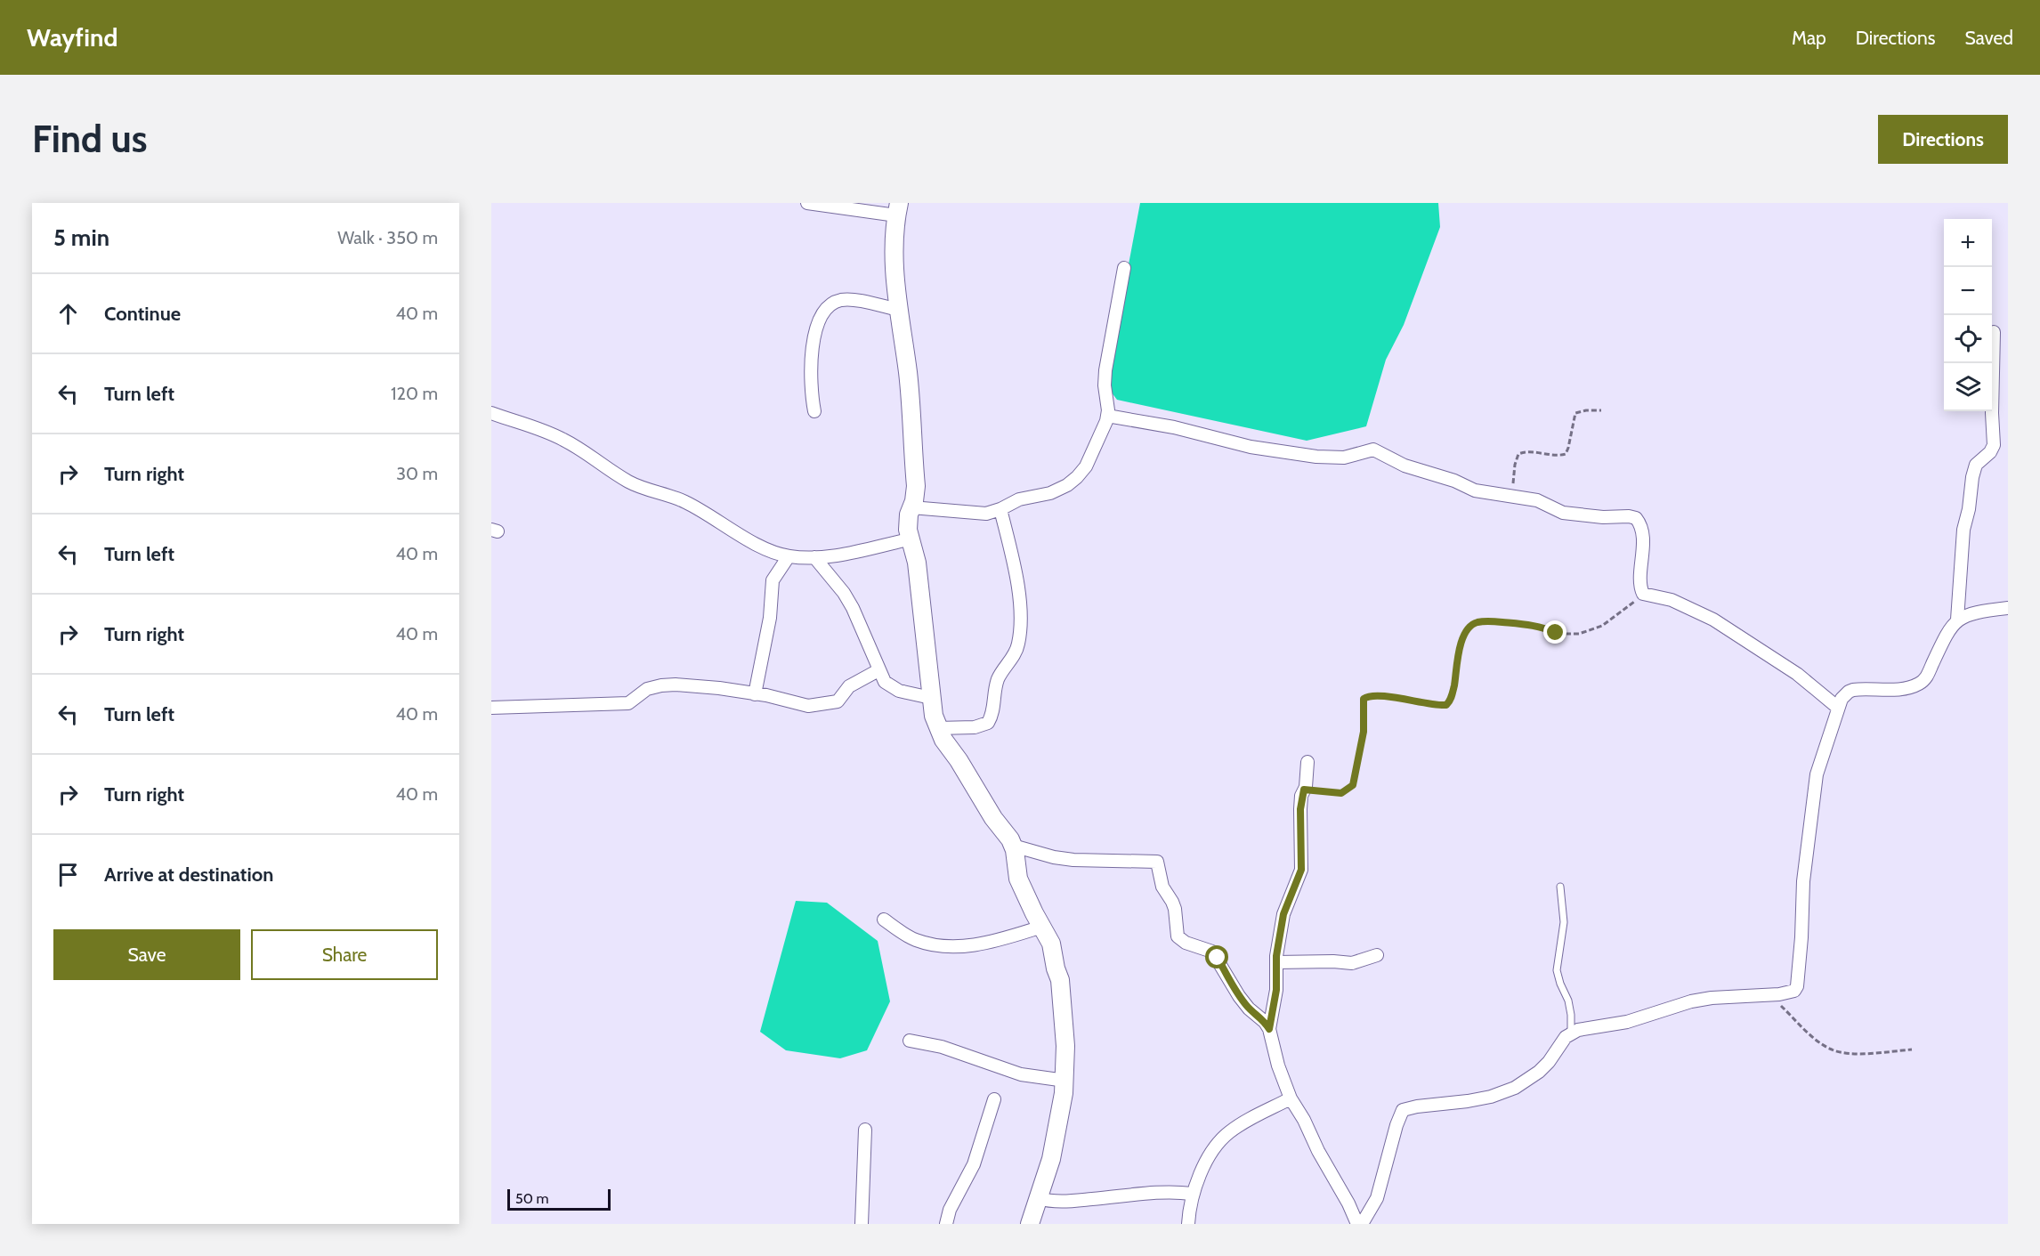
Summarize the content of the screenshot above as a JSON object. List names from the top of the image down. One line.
{"scale_bar":"50 m","page":{"header":"Wayfind","nav":["Map","Directions","Saved"],"buttons":["Directions",["Save","Share"]],"title":"Find us","heading":["5 min","Walk · 350 m"],"map_buttons":["+","−"],"list":[["Continue","40 m"],["Turn left","120 m"],["Turn right","30 m"],["Turn left","40 m"],["Turn right","40 m"],["Turn left","40 m"],["Turn right","40 m"],"Arrive at destination"],"scale":"50 m"}}
